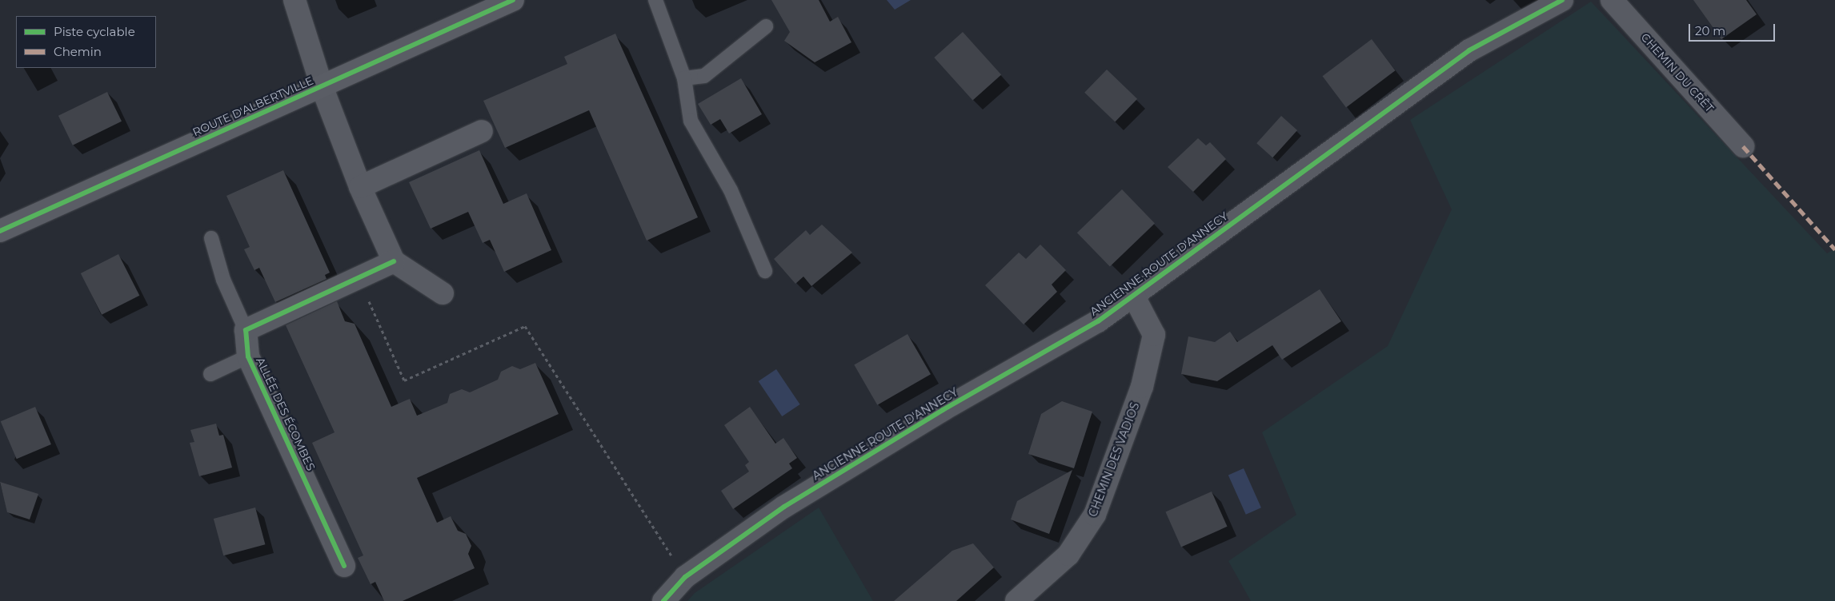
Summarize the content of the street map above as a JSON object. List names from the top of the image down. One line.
{"streets":{"main road":["ROUTE D'ALBERTVILLE"],"street":["CHEMIN DU CRÊT","ANCIENNE ROUTE D'ANNECY","ALLÉE DES ÉCOMBES","CHEMIN DES VADIOS"]},"crossings":[["ANCIENNE ROUTE D'ANNECY","CHEMIN DES VADIOS"]],"legend":["Piste cyclable","Chemin"],"scale_bar":"20 m"}
